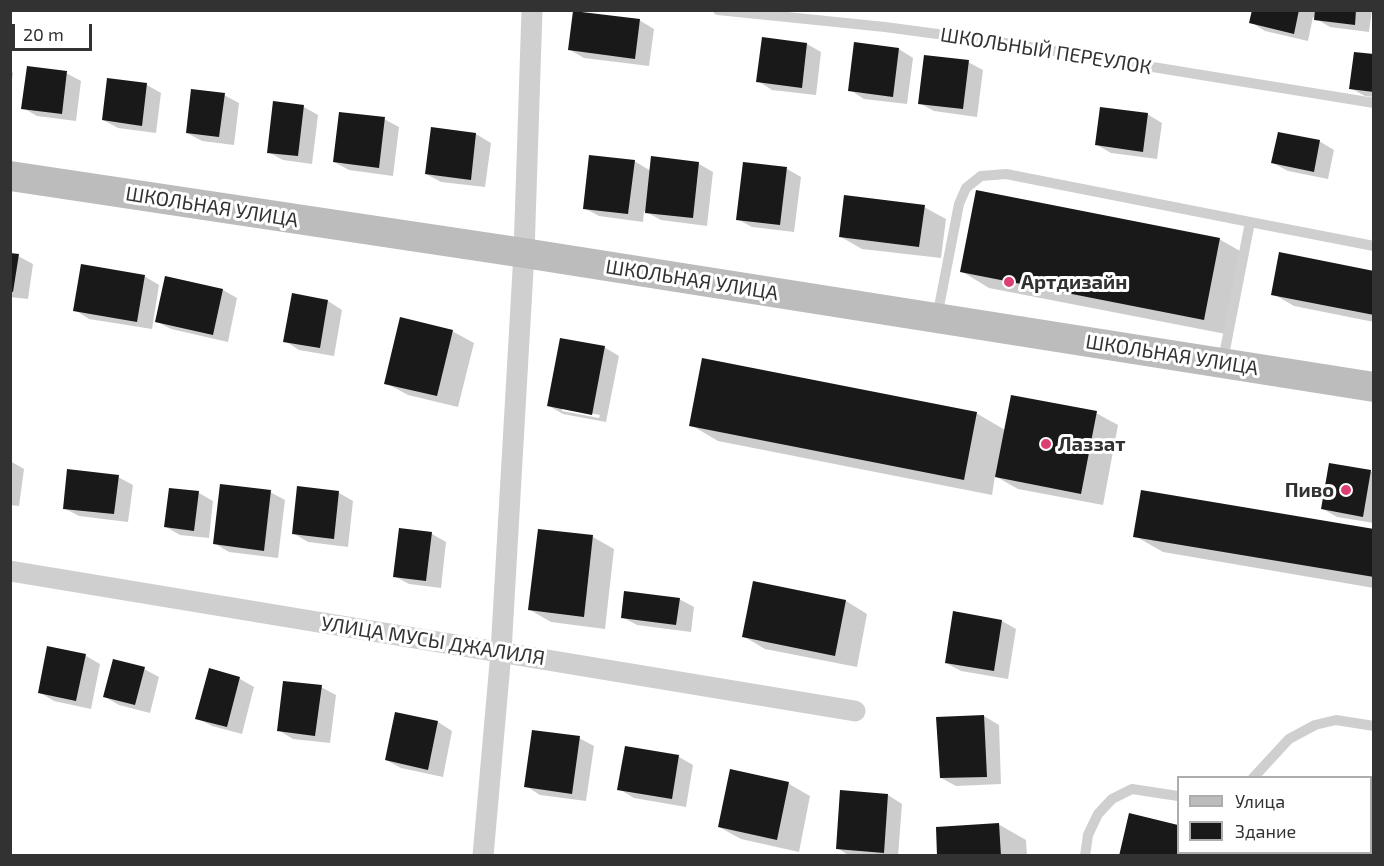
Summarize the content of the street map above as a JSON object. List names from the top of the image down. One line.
{"streets":{"street":["ШКОЛЬНАЯ УЛИЦА","УЛИЦА МУСЫ ДЖАЛИЛЯ"],"lane":["ШКОЛЬНЫЙ ПЕРЕУЛОК"]},"places":["Артдизайн","Лаззат","Пиво"],"legend":["Улица","Здание"],"scale_bar":"20 m"}
